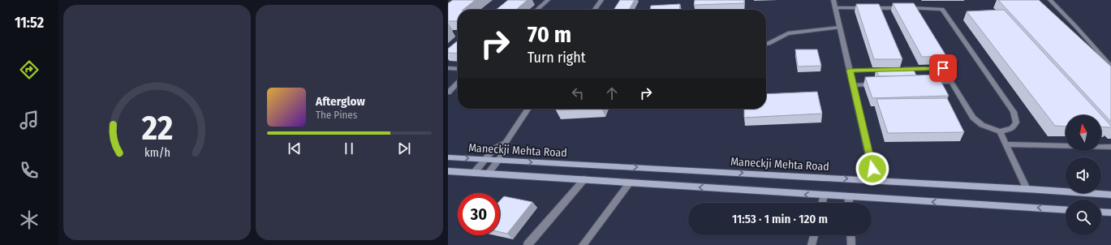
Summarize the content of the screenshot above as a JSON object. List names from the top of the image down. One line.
{"streets":{"main road":["Maneckji Mehta Road"]},"north":"top","page":{"tabs":"11:52","turn":["70 m","Turn right"],"song":["Afterglow","The Pines"],"limit":"30","trip":"11:53 · 1 min · 120 m","gauge":["22","km/h"]}}
